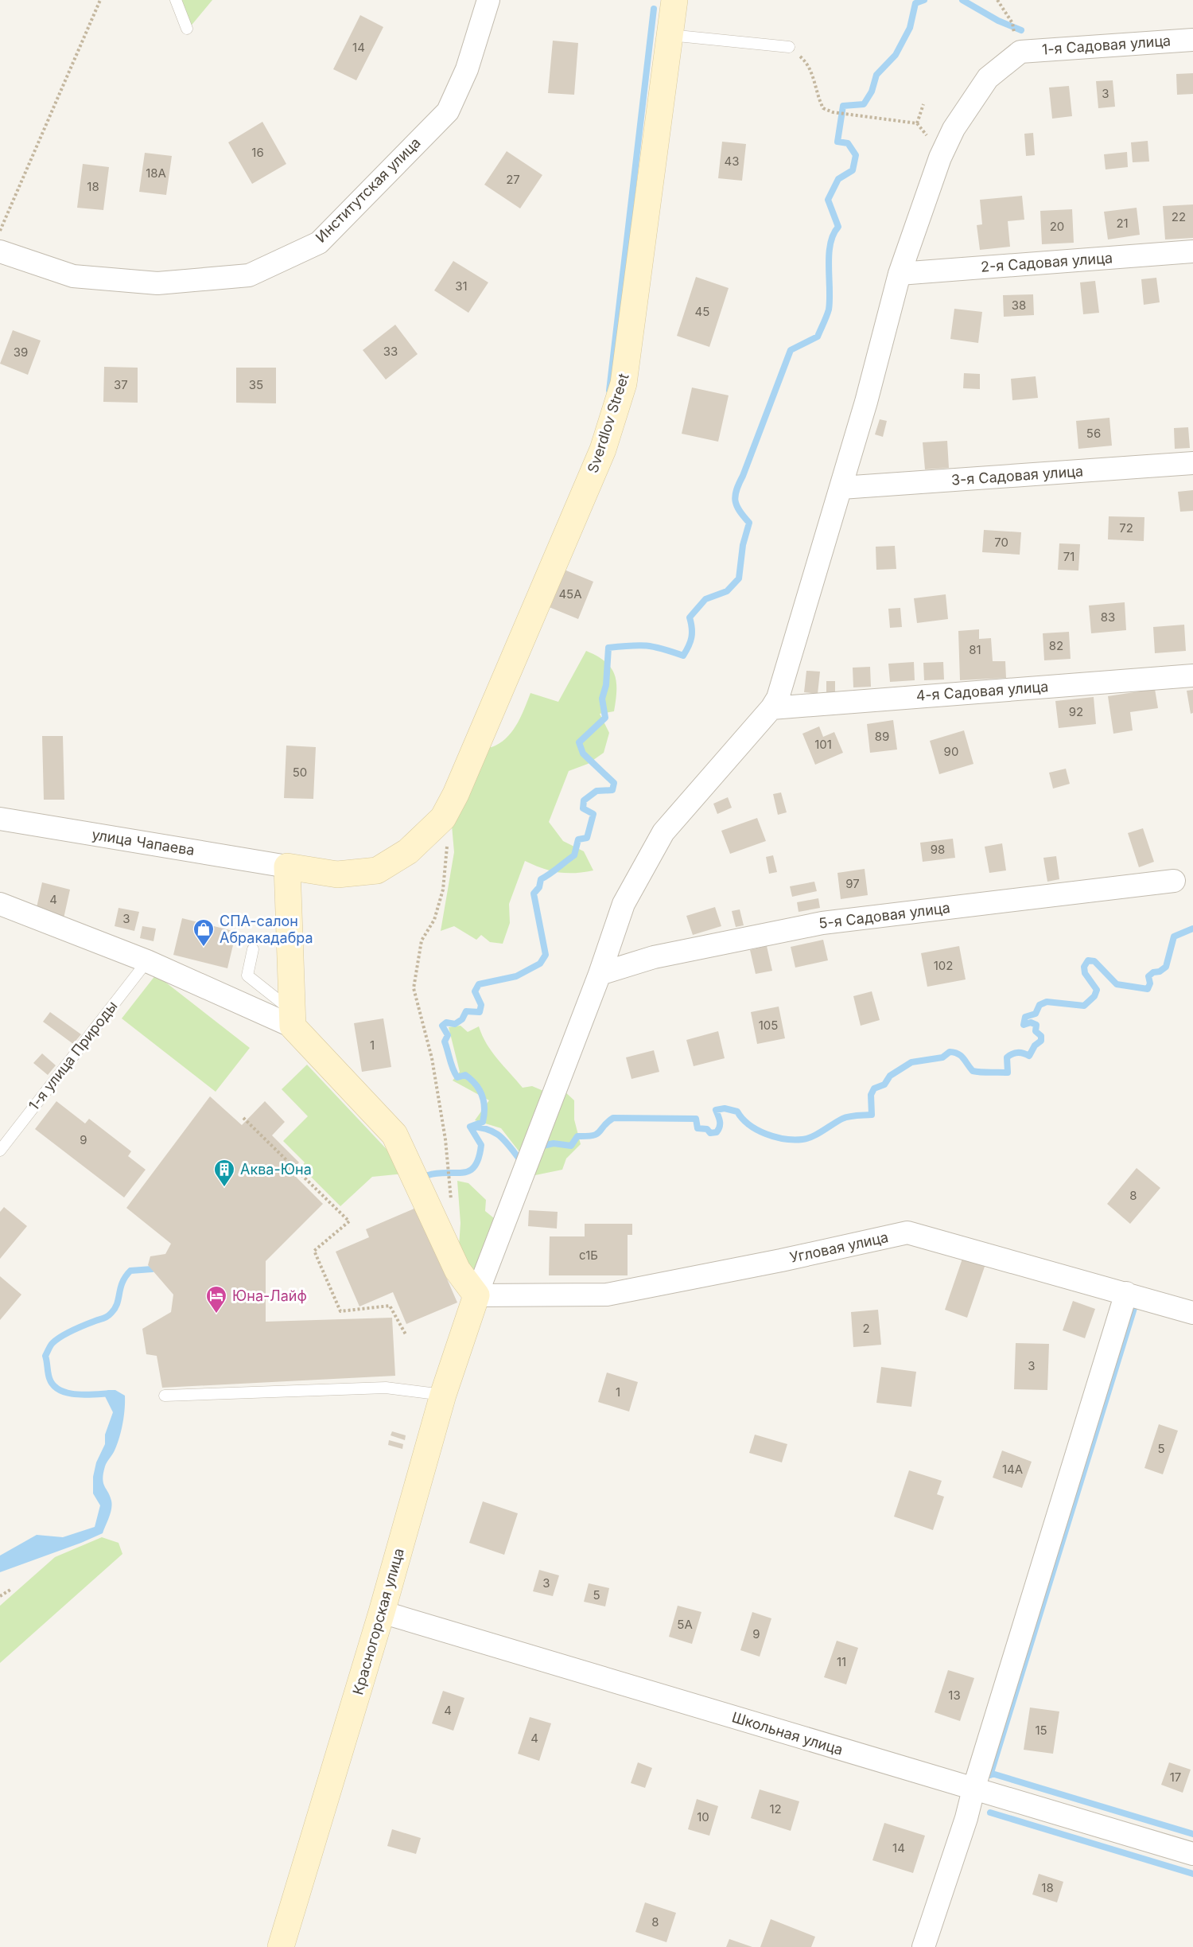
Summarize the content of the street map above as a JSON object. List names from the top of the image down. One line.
{"streets":{"street":["1-я Садовая улица","Институтская улица","2-я Садовая улица","Sverdlov Street","3-я Садовая улица","4-я Садовая улица","улица Чапаева","5-я Садовая улица","Угловая улица","Красногорская улица","Школьная улица"],"lane":["1-я улица Природы"]},"crossings":[["Sverdlov Street","улица Чапаева"],["Угловая улица","Красногорская улица"],["Красногорская улица","Школьная улица"]],"places":{"shop":["СПА-салон Абракадабра"],"building":["Аква-Юна"],"hotel":["Юна-Лайф"]},"house_numbers":["14","3","16","43","18А","27","18","22","21","20","31","38","45","33","39","37","35","56","72","70","71","45А","83","82","81","92","89","101","90","50","98","97","4","3","102","105","1","9","8","с1Б","2","3","1","5","14А","3","5","5А","9","11","13","4","15","4","17","12","10","14","18","8"]}
